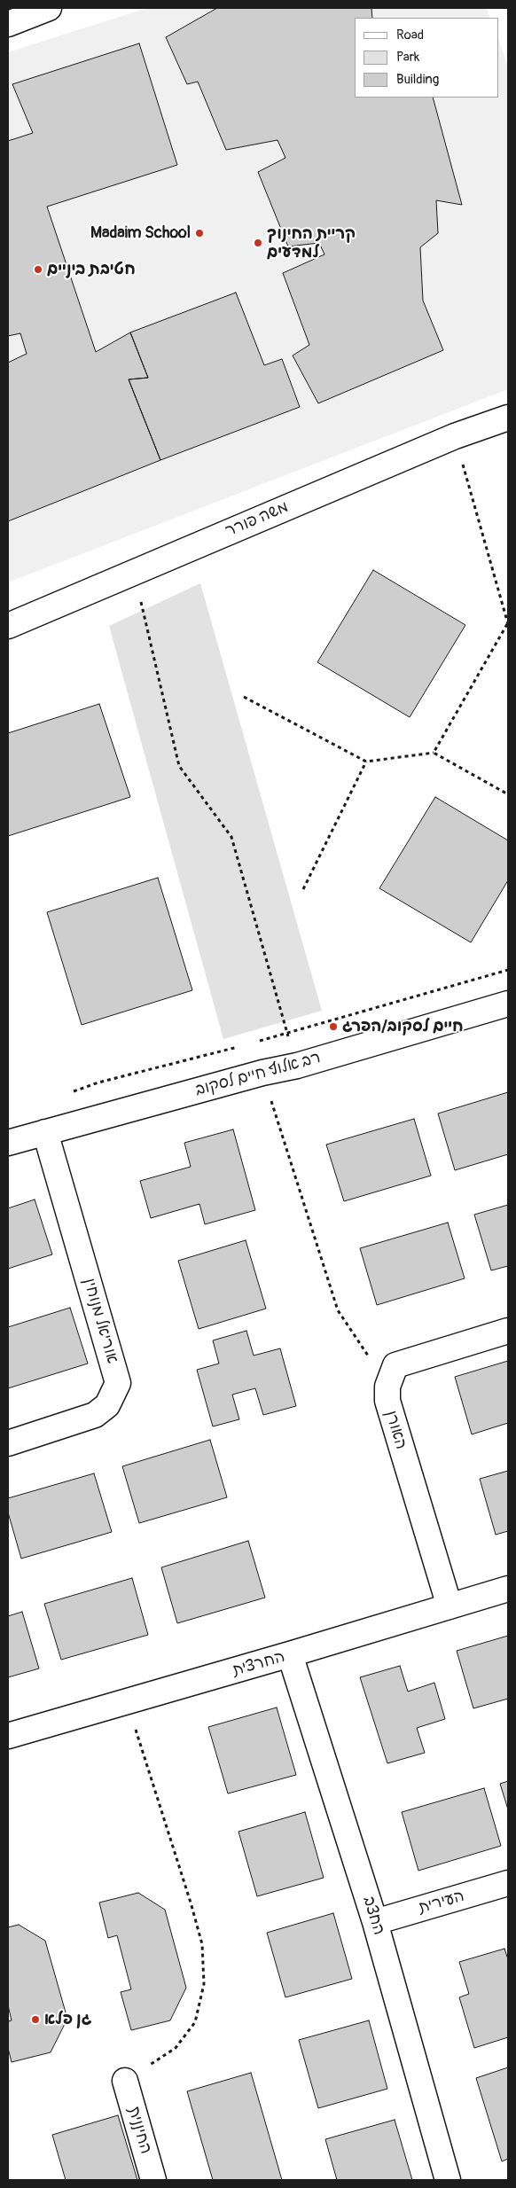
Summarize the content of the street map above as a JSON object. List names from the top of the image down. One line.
{"streets":{"street":["משה פורר","רב אלוף חיים לסקוב","אוריאל מנוחין","האורן","החרצית","העירית","החצב","החיננית"]},"crossings":[["רב אלוף חיים לסקוב","אוריאל מנוחין"],["האורן","החרצית"],["החרצית","החצב"],["העירית","החצב"]],"places":["Madaim School","קריית החינוך למדעים","חטיבת ביניים","חיים לסקוב/הפרג","גן פלא"],"legend":["Road","Park","Building"]}
